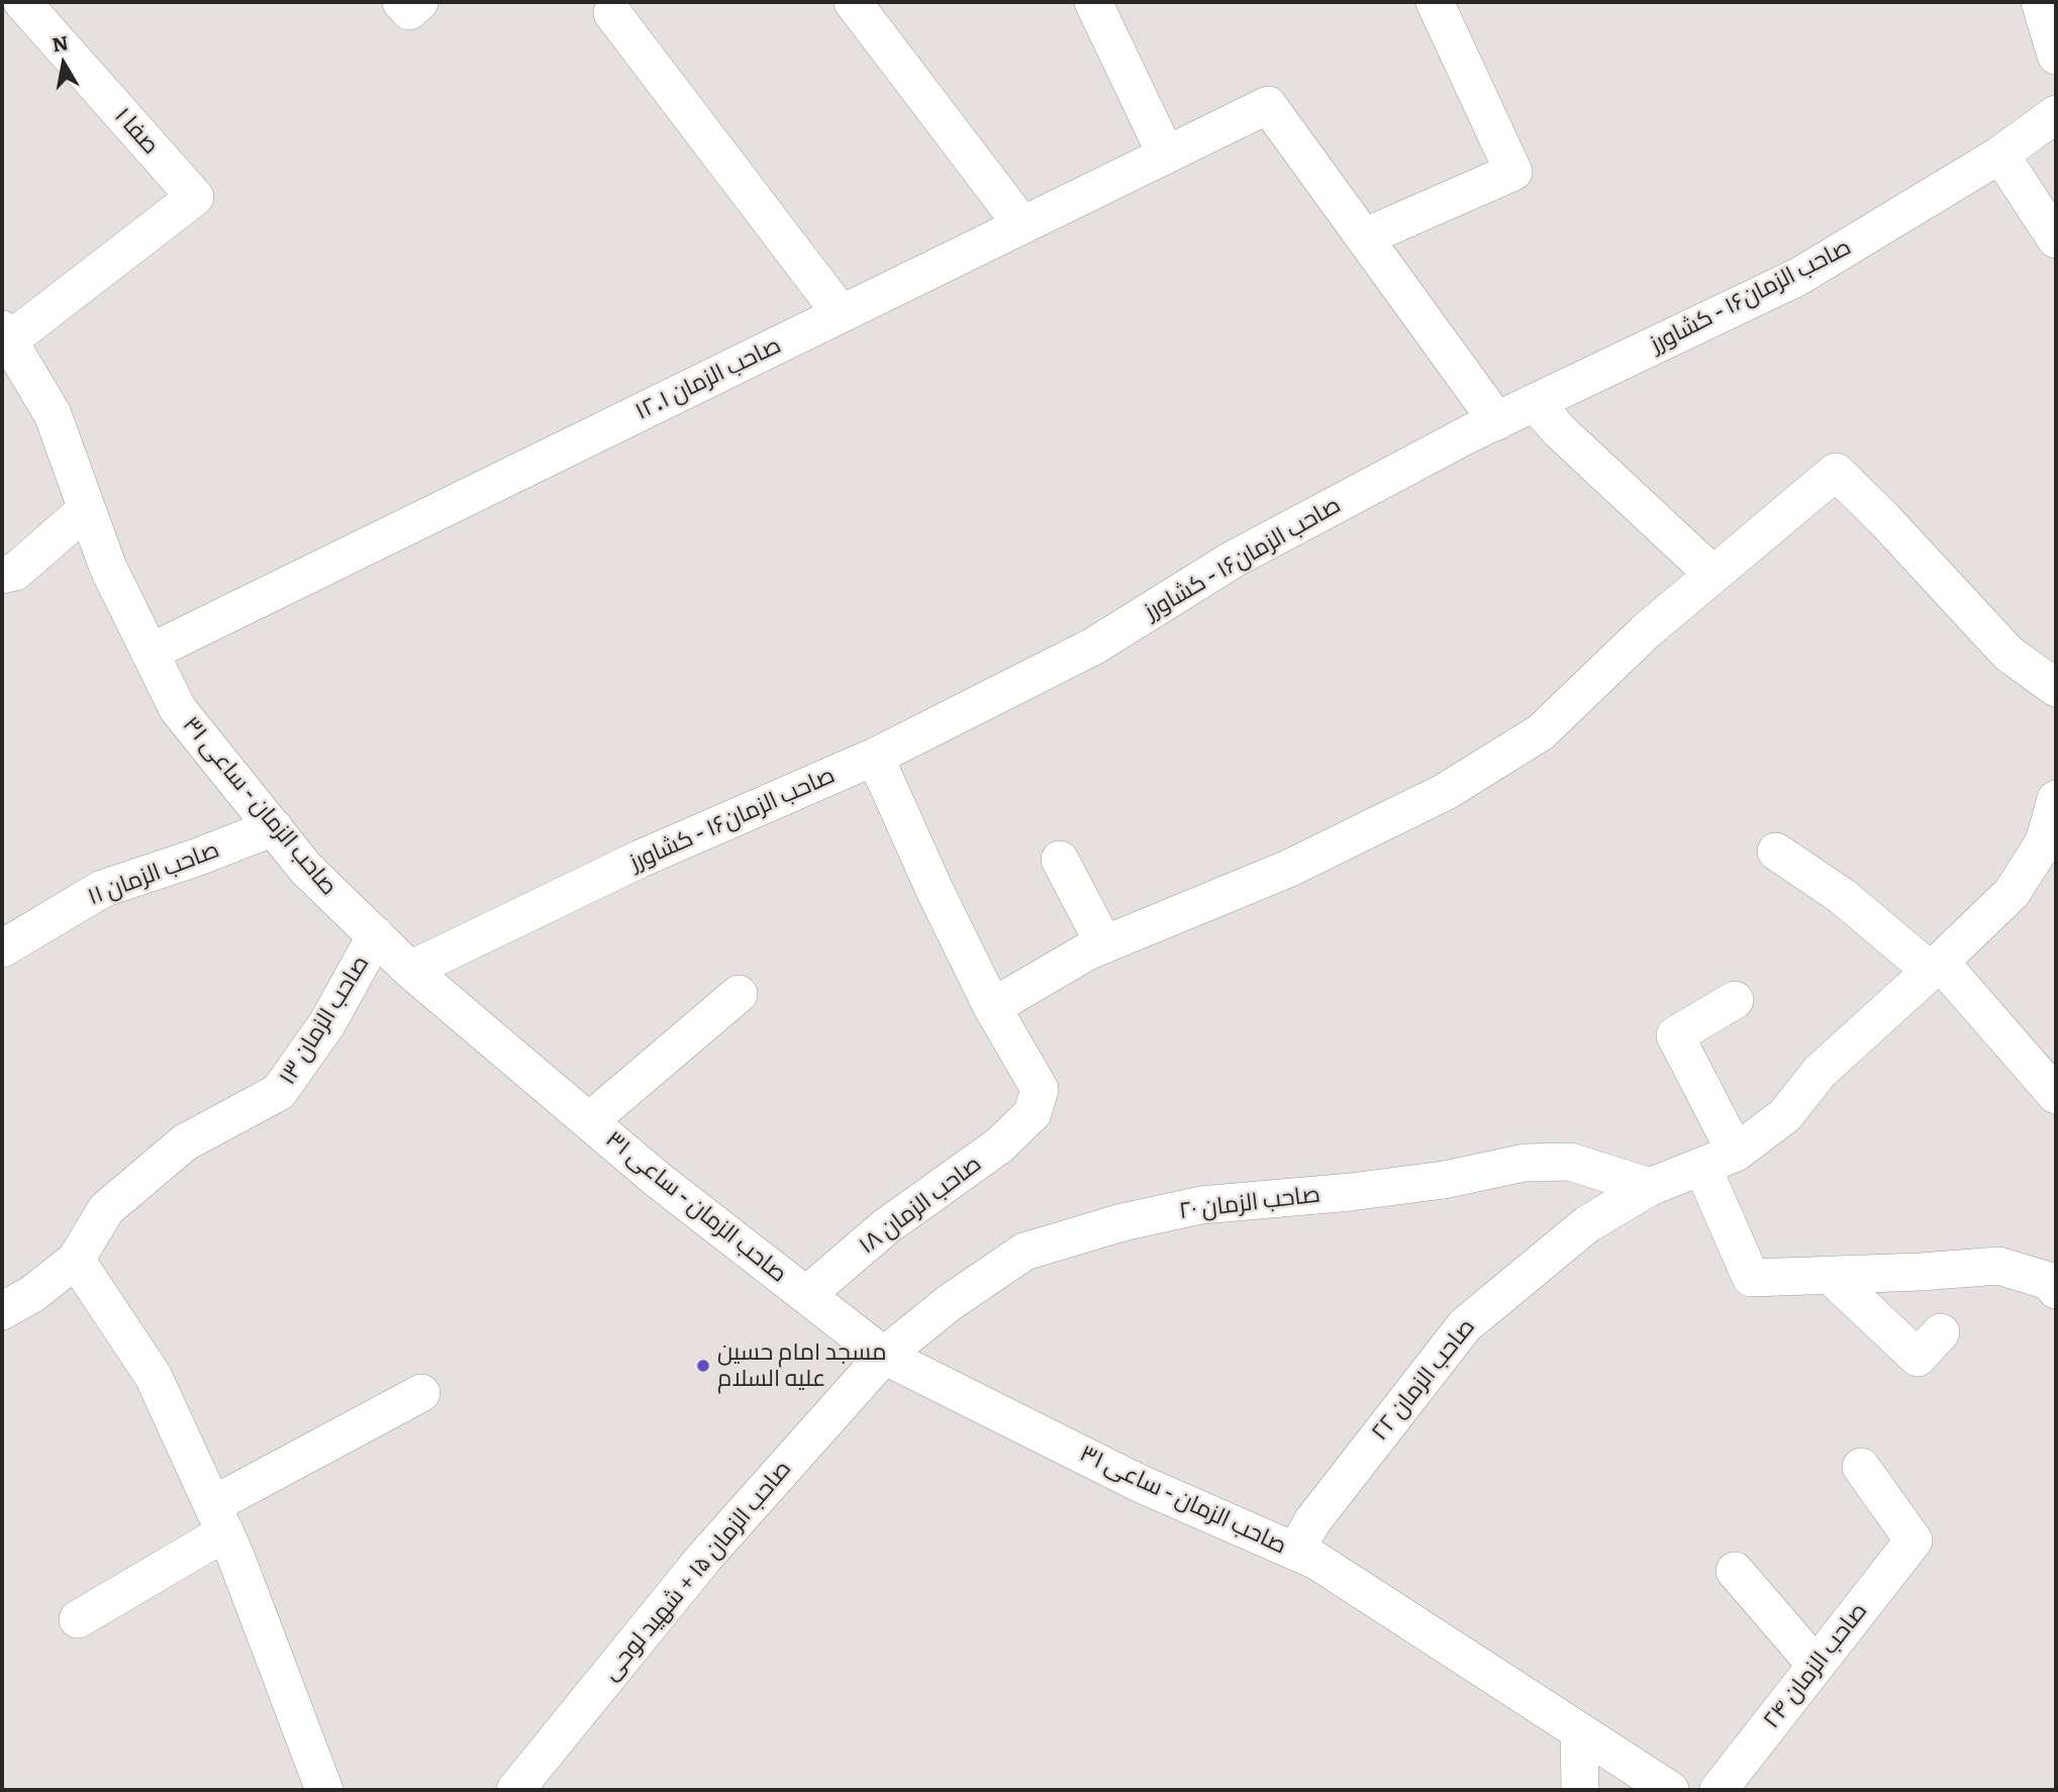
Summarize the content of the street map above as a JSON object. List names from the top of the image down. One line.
{"streets":{"street":["صفا ۱","صاحب الزمان۱۶ - کشاورز","صاحب الزمان ۱۲.۱","صاحب الزمان - ساعی ۳۱","صاحب الزمان ۱۱","صاحب الزمان ۱۳","صاحب الزمان ۲۰","صاحب الزمان ۱۸","صاحب الزمان ۲۲","صاحب الزمان ۱۵ + شهید لوحی","صاحب الزمان ۲۴"]},"crossings":[["صفا ۱","صاحب الزمان - ساعی ۳۱"],["صاحب الزمان۱۶ - کشاورز","صاحب الزمان - ساعی ۳۱"],["صاحب الزمان ۱۲.۱","صاحب الزمان - ساعی ۳۱"],["صاحب الزمان - ساعی ۳۱","صاحب الزمان ۱۱"],["صاحب الزمان - ساعی ۳۱","صاحب الزمان ۱۳"],["صاحب الزمان - ساعی ۳۱","صاحب الزمان ۲۰"],["صاحب الزمان - ساعی ۳۱","صاحب الزمان ۱۸"],["صاحب الزمان - ساعی ۳۱","صاحب الزمان ۲۲"],["صاحب الزمان - ساعی ۳۱","صاحب الزمان ۱۵ + شهید لوحی"],["صاحب الزمان ۲۰","صاحب الزمان ۲۲"],["صاحب الزمان ۲۰","صاحب الزمان ۱۵ + شهید لوحی"]],"places":["مسجد امام حسین علیه السلام"],"north":"top"}
